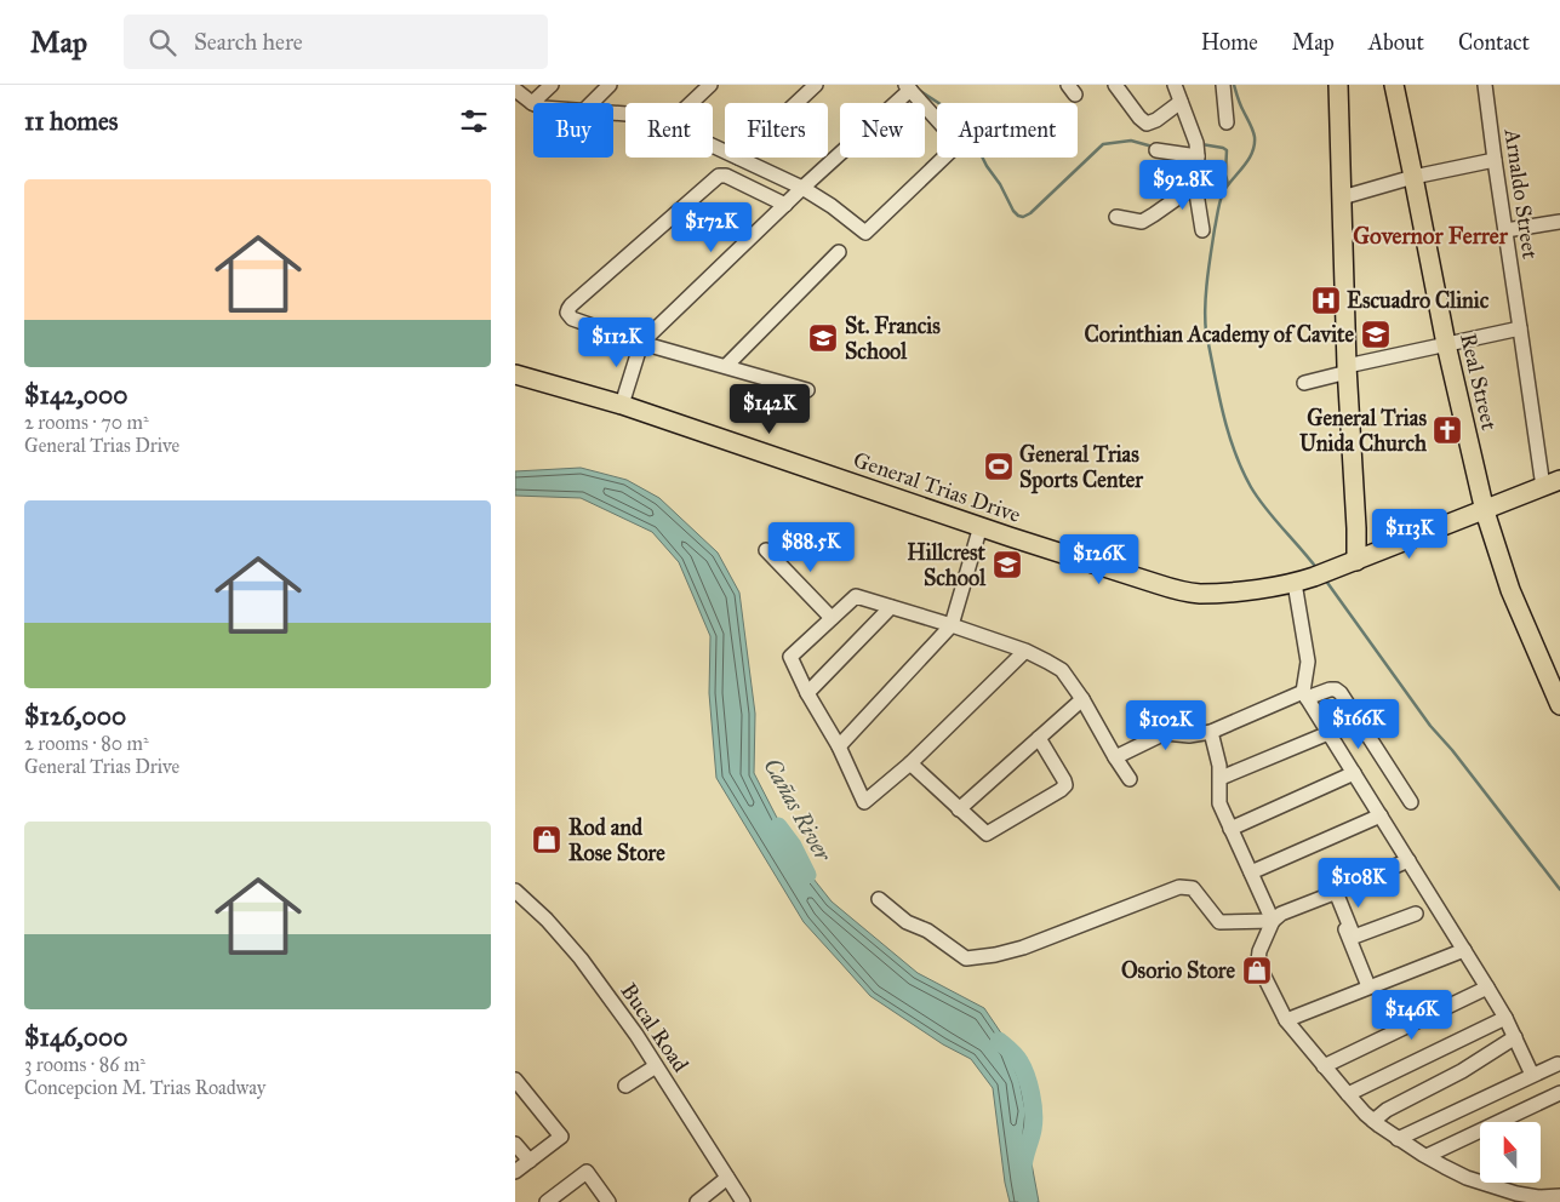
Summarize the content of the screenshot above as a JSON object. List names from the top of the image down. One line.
{"streets":{"main road":["Real Street","General Trias Drive"],"street":["Arnaldo Street","Bucal Road"]},"crossings":[["Arnaldo Street","General Trias Drive"],["Real Street","General Trias Drive"]],"districts":["Governor Ferrer"],"water":["Cañas River"],"places":{"hospital":["Escuadro Clinic"],"school or university":["Corinthian Academy of Cavite","St. Francis School","Hillcrest School"],"church":["General Trias Unida Church"],"sports":["General Trias Sports Center"],"shop":["Rod and Rose Store","Osorio Store"]},"north":"top","page":{"header":"Map","search":"Search here","nav":["Home","Map","About","Contact"],"heading":"11 homes","chip":["Buy","Rent","Filters","New","Apartment"],"list":[{"name":"$142,000","note":"2 rooms · 70 m² · General Trias Drive"},{"name":"$126,000","note":"2 rooms · 80 m² · General Trias Drive"},{"name":"$146,000","note":"3 rooms · 86 m² · Concepcion M. Trias Roadway"}],"price":["$92.8K","$172K","$112K","$142K","$113K","$88.5K","$126K","$166K","$102K","$108K","$146K"]}}
